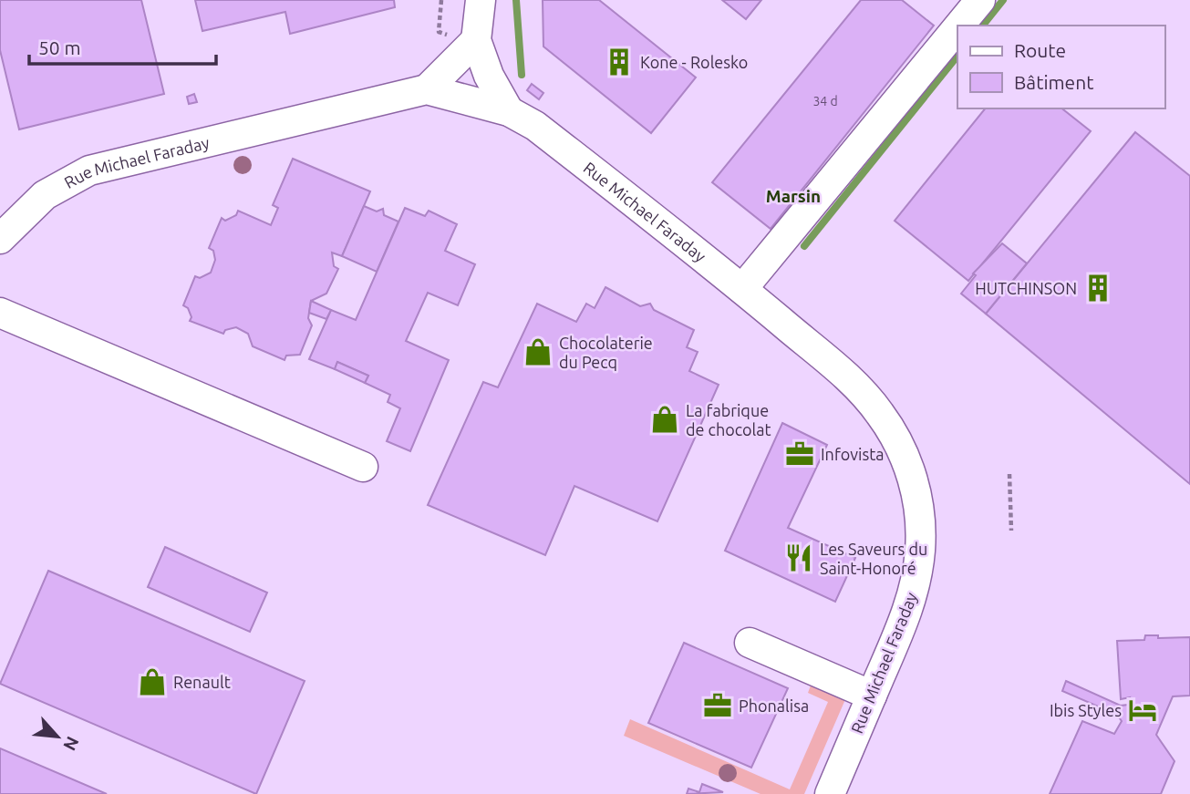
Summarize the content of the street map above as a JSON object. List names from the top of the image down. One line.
{"streets":{"street":["Rue Michael Faraday"]},"districts":["Marsin"],"places":{"building":["Kone - Rolesko","HUTCHINSON"],"shop":["Chocolaterie du Pecq","La fabrique de chocolat","Renault"],"office":["Infovista","Phonalisa"],"restaurant":["Les Saveurs du Saint-Honoré"],"hotel":["Ibis Styles"]},"house_numbers":["34 d"],"legend":["Route","Bâtiment"],"scale_bar":"50 m","north":"bottom right"}
